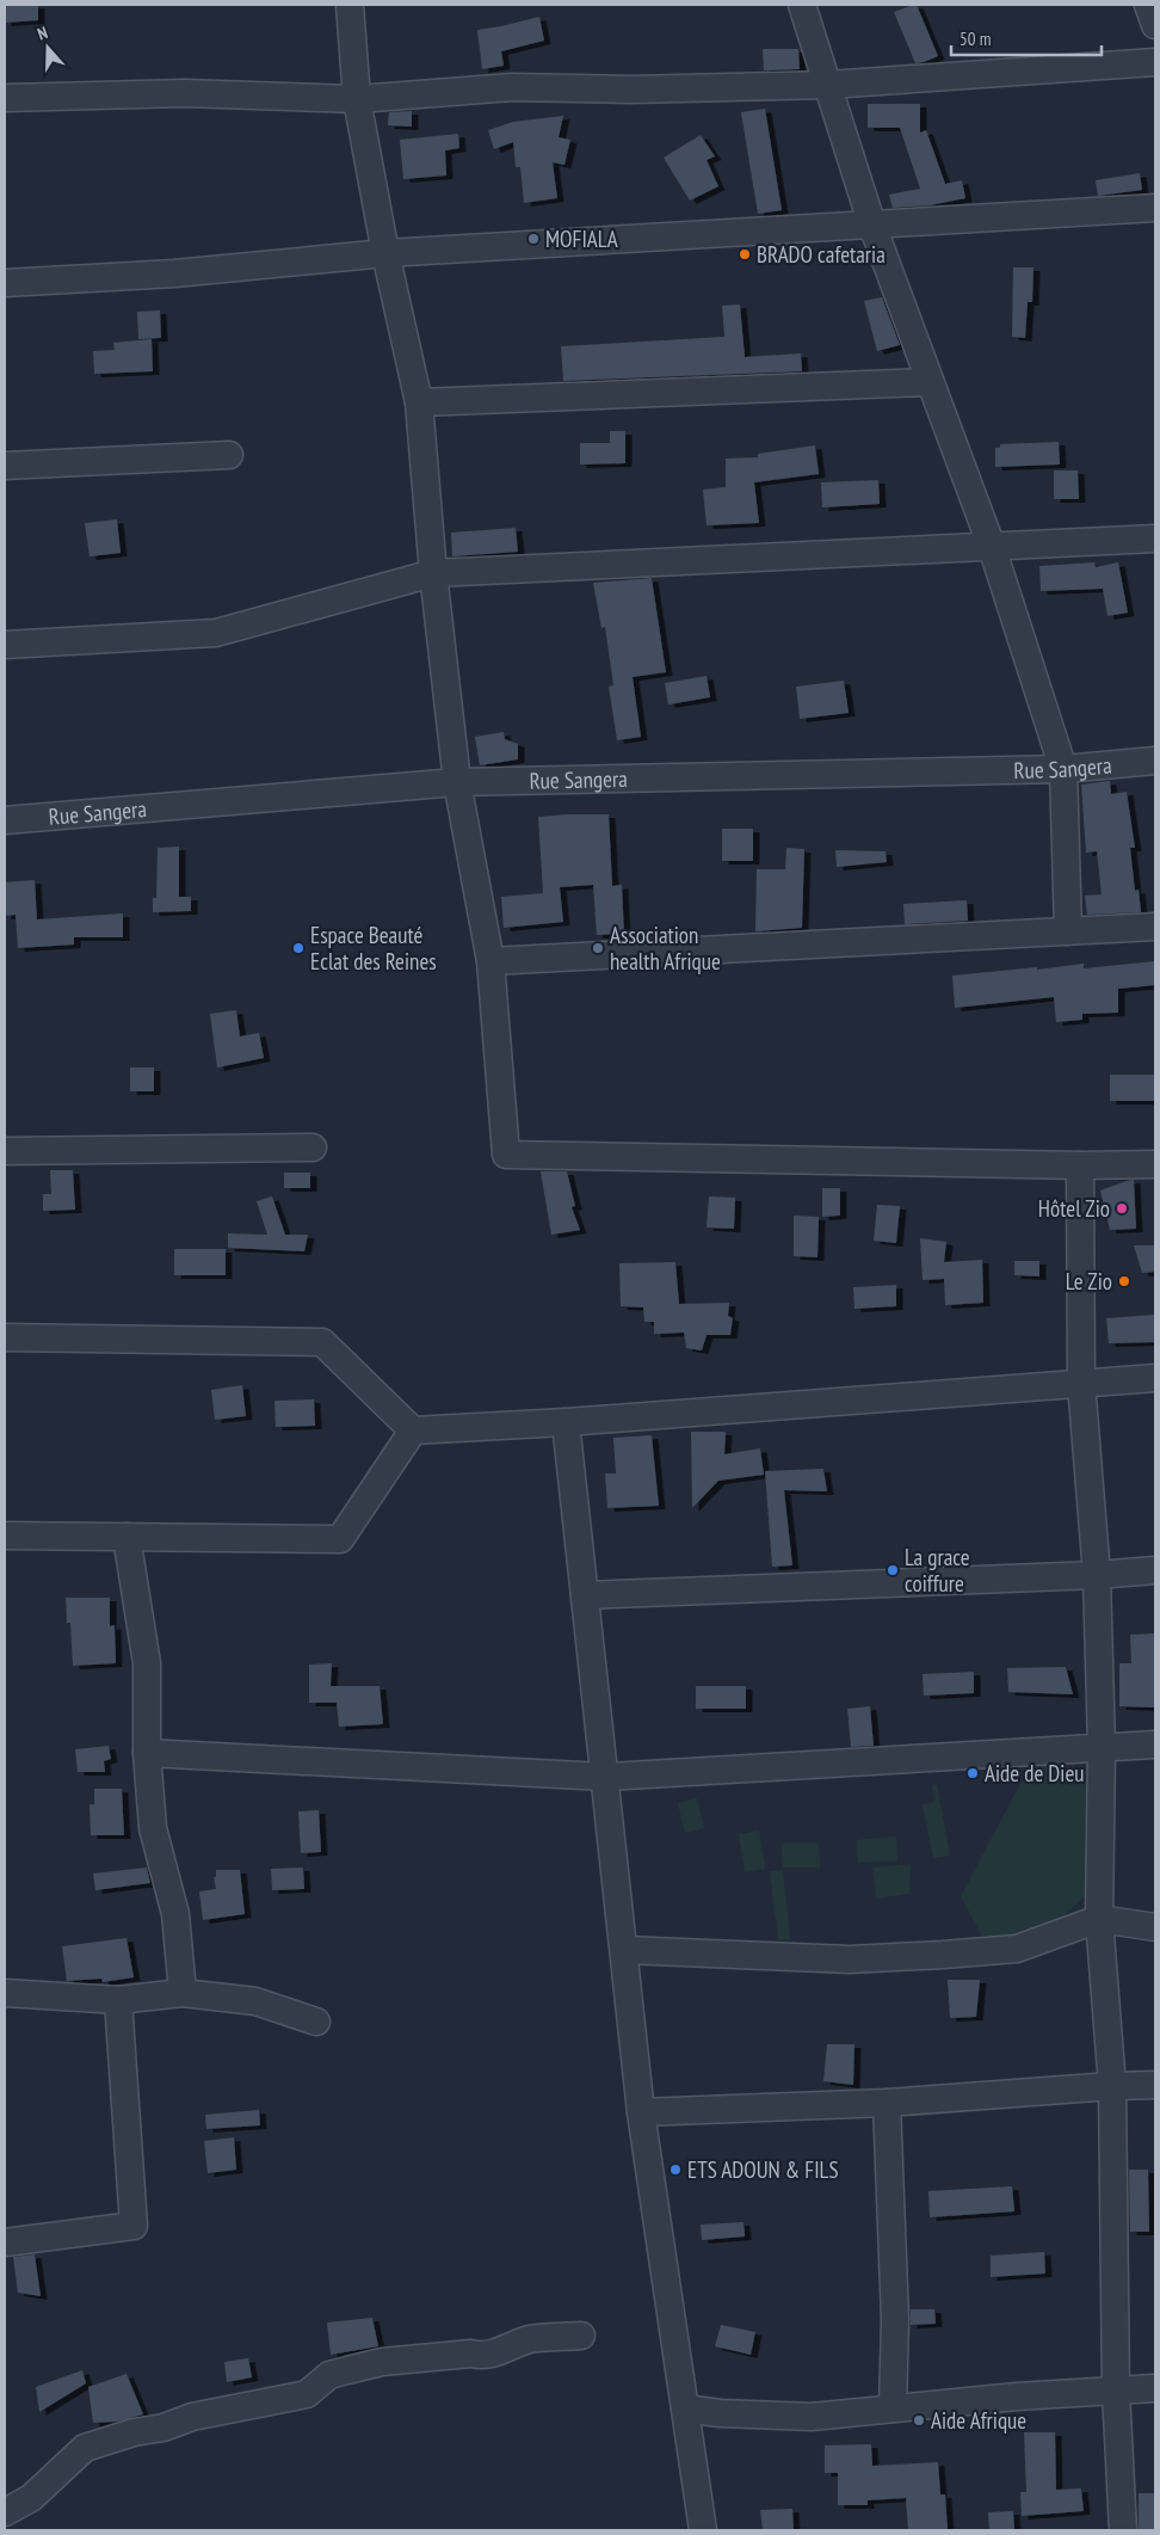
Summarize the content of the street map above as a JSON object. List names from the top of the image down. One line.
{"streets":{"street":["Rue Sangera"]},"places":["MOFIALA","BRADO cafetaria","Espace Beauté Eclat des Reines","Association health Afrique","Hôtel Zio","Le Zio","La grace coiffure","Aide de Dieu","ETS ADOUN & FILS","Aide Afrique"],"scale_bar":"50 m","north":"top"}
